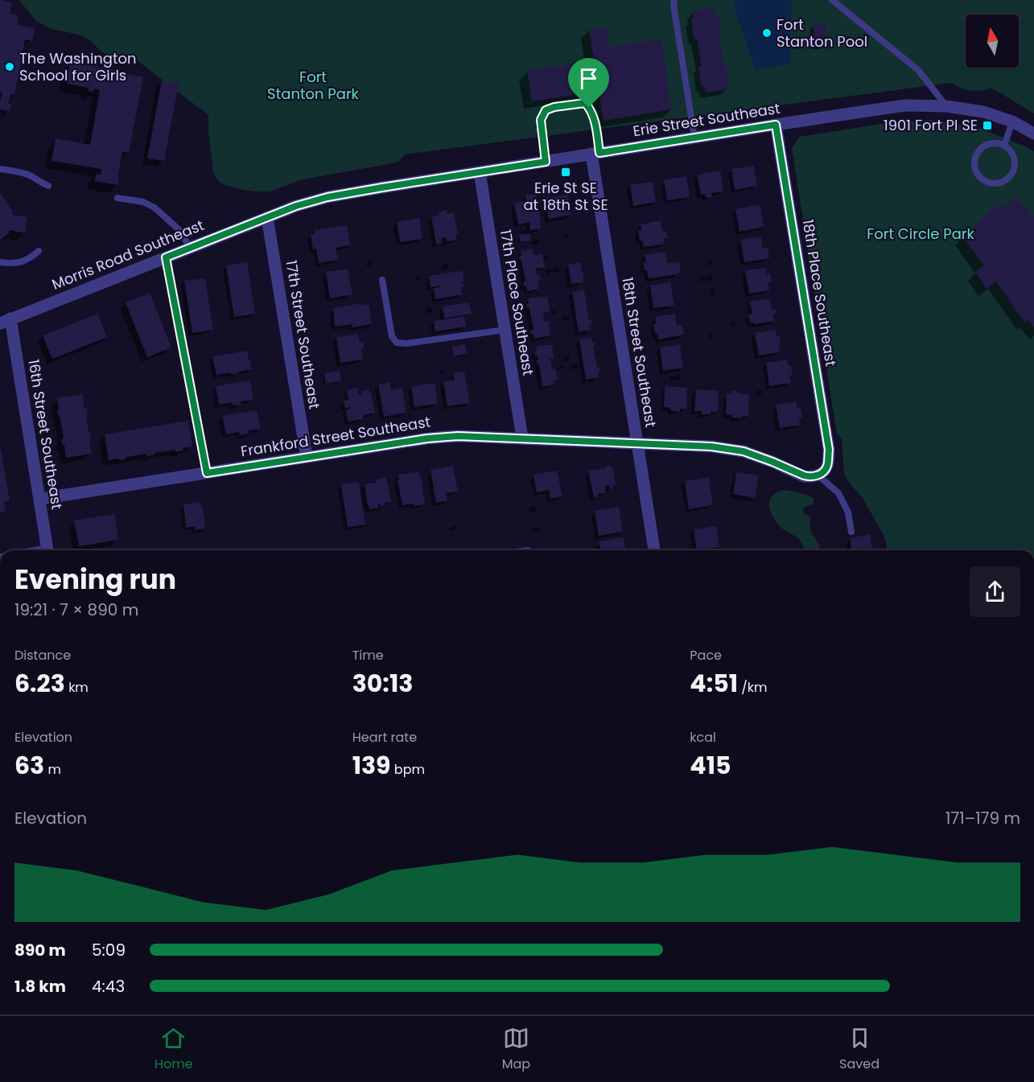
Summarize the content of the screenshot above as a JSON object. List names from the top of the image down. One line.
{"streets":{"street":["Erie Street Southeast","Morris Road Southeast","18th Place Southeast","17th Place Southeast","17th Street Southeast","18th Street Southeast","16th Street Southeast","Frankford Street Southeast"]},"crossings":[["Erie Street Southeast","Morris Road Southeast"],["Erie Street Southeast","18th Place Southeast"],["Erie Street Southeast","17th Place Southeast"],["Erie Street Southeast","17th Street Southeast"],["Erie Street Southeast","18th Street Southeast"],["Morris Road Southeast","17th Street Southeast"],["Morris Road Southeast","16th Street Southeast"],["17th Place Southeast","Frankford Street Southeast"],["17th Street Southeast","Frankford Street Southeast"],["18th Street Southeast","Frankford Street Southeast"],["16th Street Southeast","Frankford Street Southeast"]],"parks":["Fort Stanton Park","Fort Circle Park"],"places":{"other":["Fort Stanton Pool","The Washington School for Girls"],"transit":["1901 Fort Pl SE","Erie St SE at 18th St SE"]},"north":"top","page":{"heading":["Evening run","19:21 · 7 × 890 m"],"stats":[["Distance","6.23 km"],["Time","30:13"],["Pace","4:51 /km"],["Elevation","63 m"],["Heart rate","139 bpm"],["kcal","415"]],"chart":["Elevation","171–179 m"],"list":[{"name":"890 m","note":"5:09"},{"name":"1.8 km","note":"4:43"}],"tabs":["Home","Map","Saved"]}}
